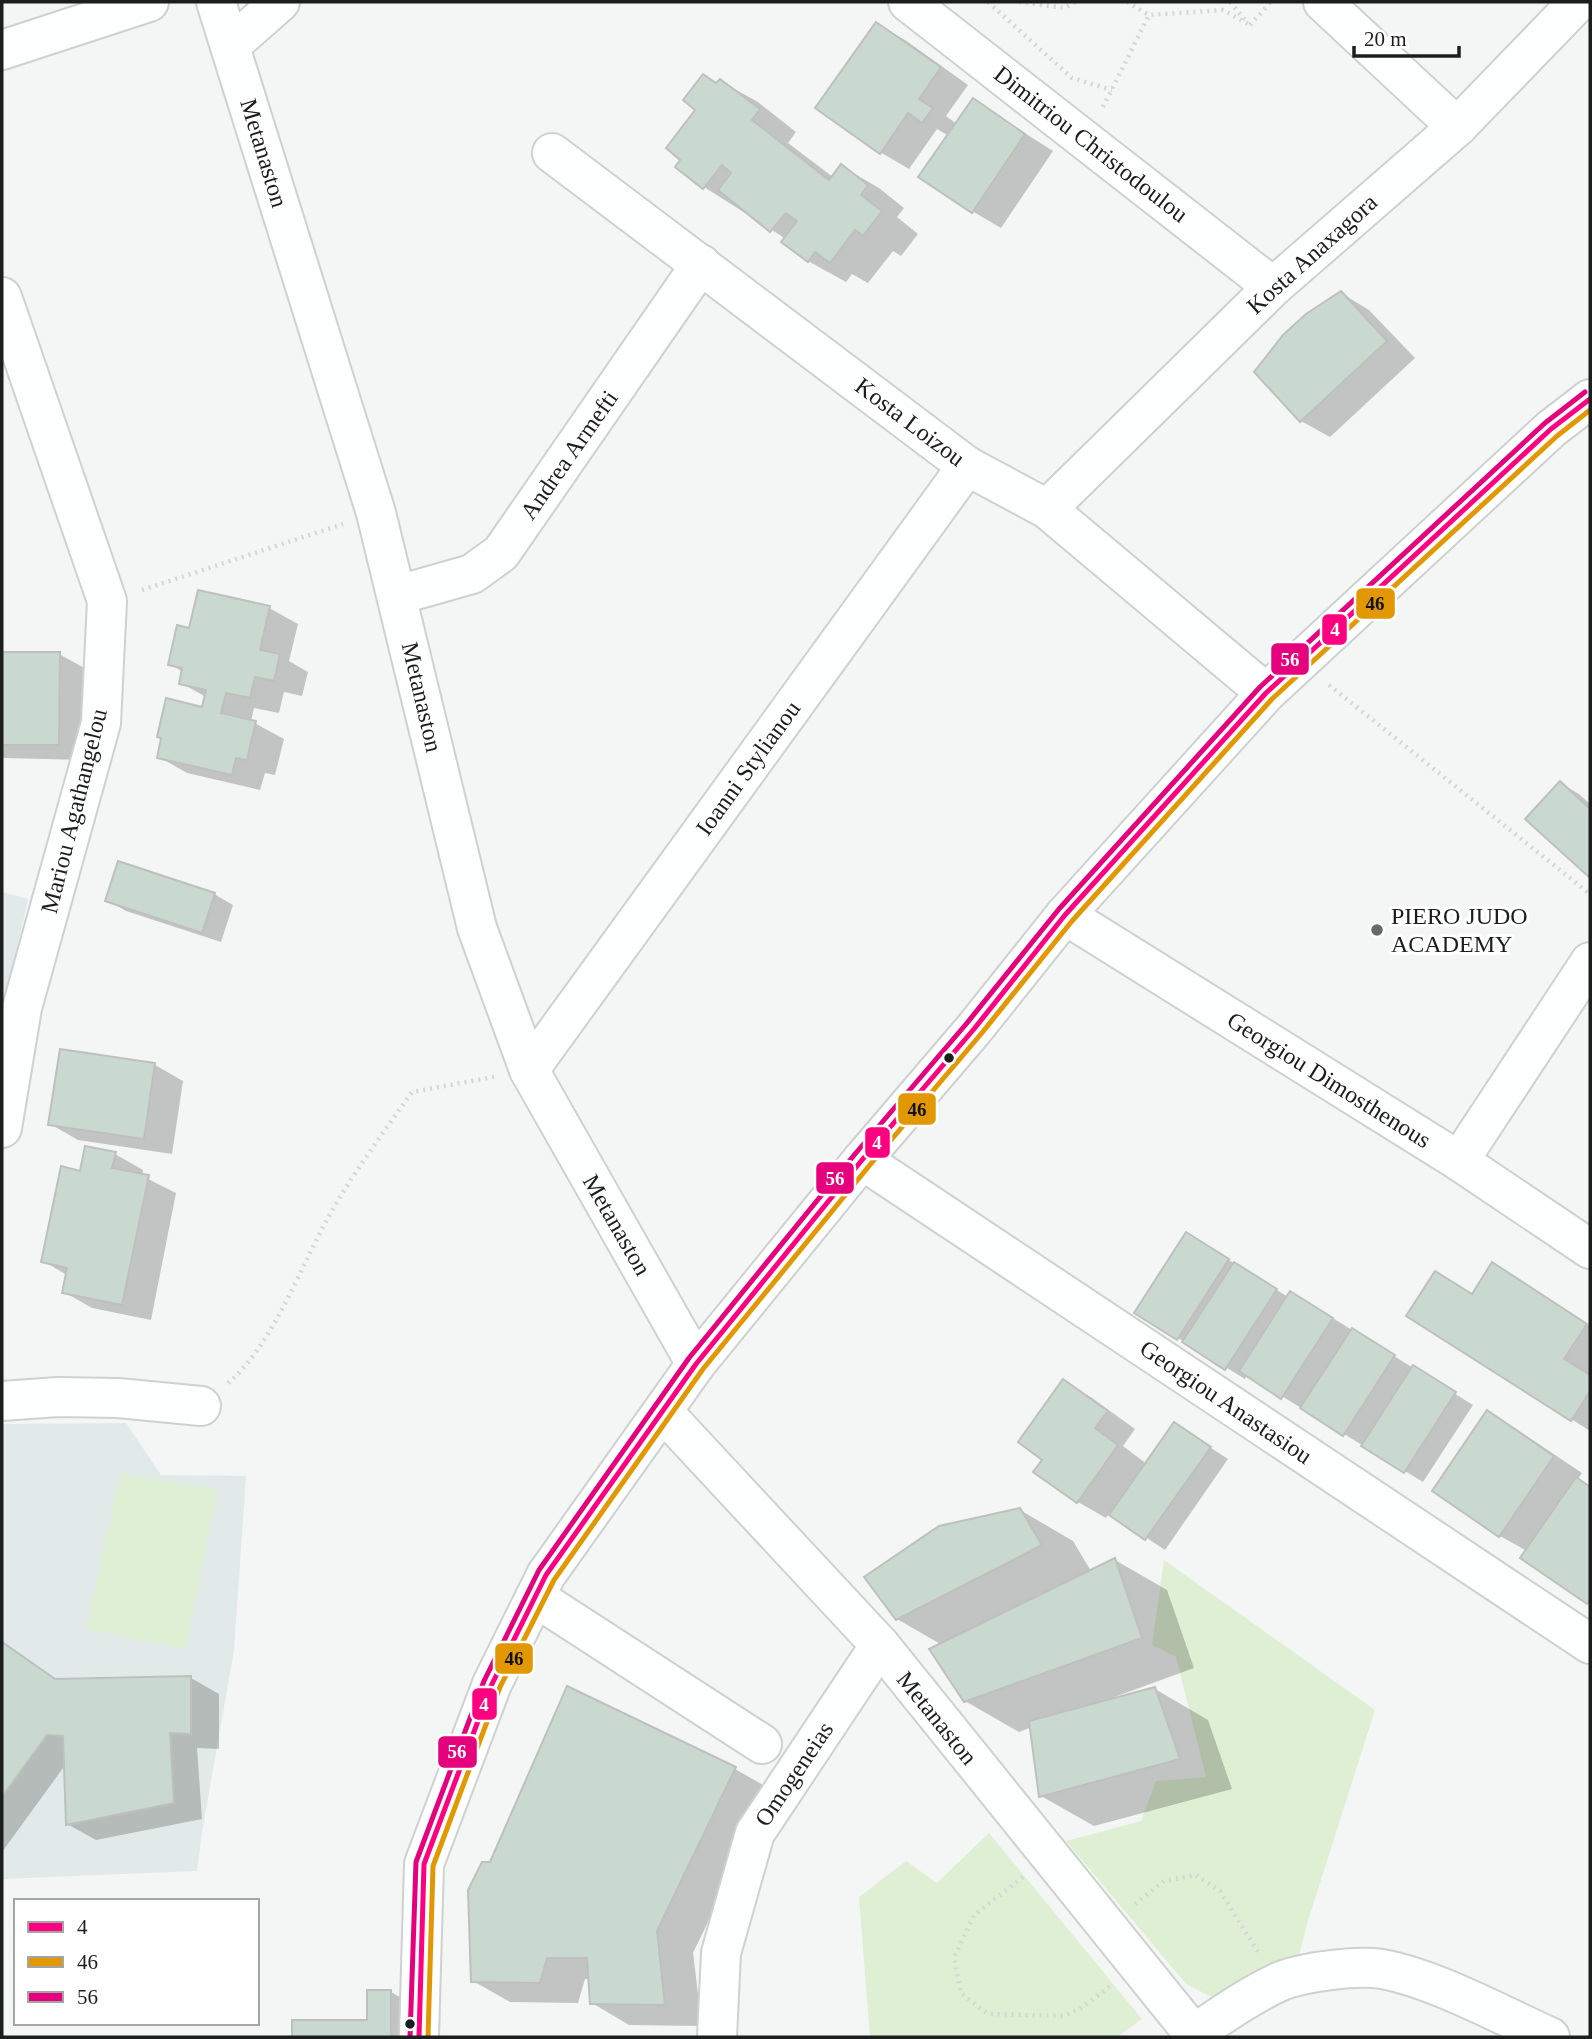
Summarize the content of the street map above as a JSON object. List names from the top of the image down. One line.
{"streets":{"street":["Dimitriou Christodoulou","Metanaston","Kosta Anaxagora","Kosta Loizou","Andrea Armefti","Ioanni Stylianou","Mariou Agathangelou","Georgiou Dimosthenous","Georgiou Anastasiou","Omogeneias"]},"crossings":[["Dimitriou Christodoulou","Kosta Anaxagora"],["Metanaston","Andrea Armefti"],["Metanaston","Ioanni Stylianou"],["Metanaston","Omogeneias"],["Kosta Anaxagora","Kosta Loizou"],["Kosta Loizou","Andrea Armefti"],["Kosta Loizou","Ioanni Stylianou"]],"places":["PIERO JUDO ACADEMY"],"lines":["transit line 56","transit line 4","transit line 46"],"legend":["4","46","56"],"scale_bar":"20 m"}
